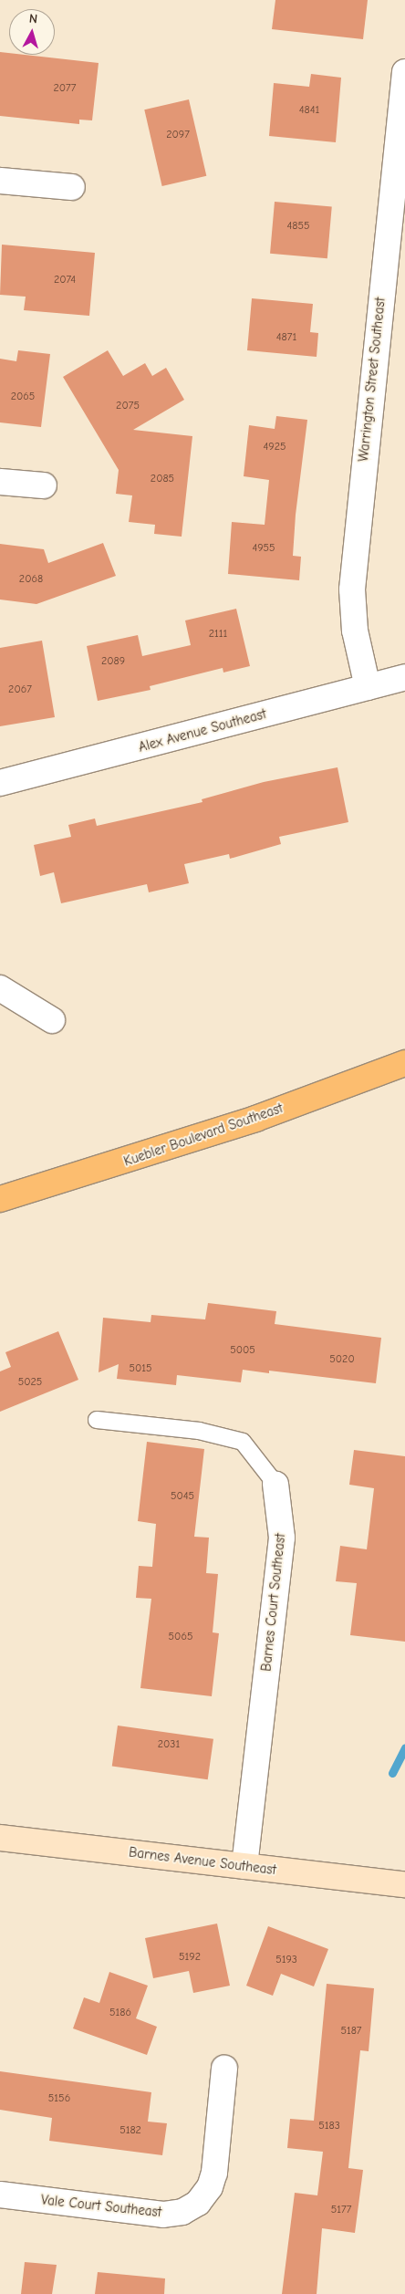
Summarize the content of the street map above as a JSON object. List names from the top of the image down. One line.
{"streets":{"main road":["Kuebler Boulevard Southeast"],"street":["Warrington Street Southeast","Alex Avenue Southeast","Barnes Court Southeast","Barnes Avenue Southeast","Vale Court Southeast"]},"crossings":[["Warrington Street Southeast","Alex Avenue Southeast"],["Barnes Court Southeast","Barnes Avenue Southeast"]],"house_numbers":["2077","4841","2097","4855","2074","4871","2065","2075","4925","2085","4955","2068","2111","2089","2067","5005","5020","5015","5025","5045","5065","2031","5192","5193","5186","5187","5156","5183","5182","5177"],"north":"top"}
